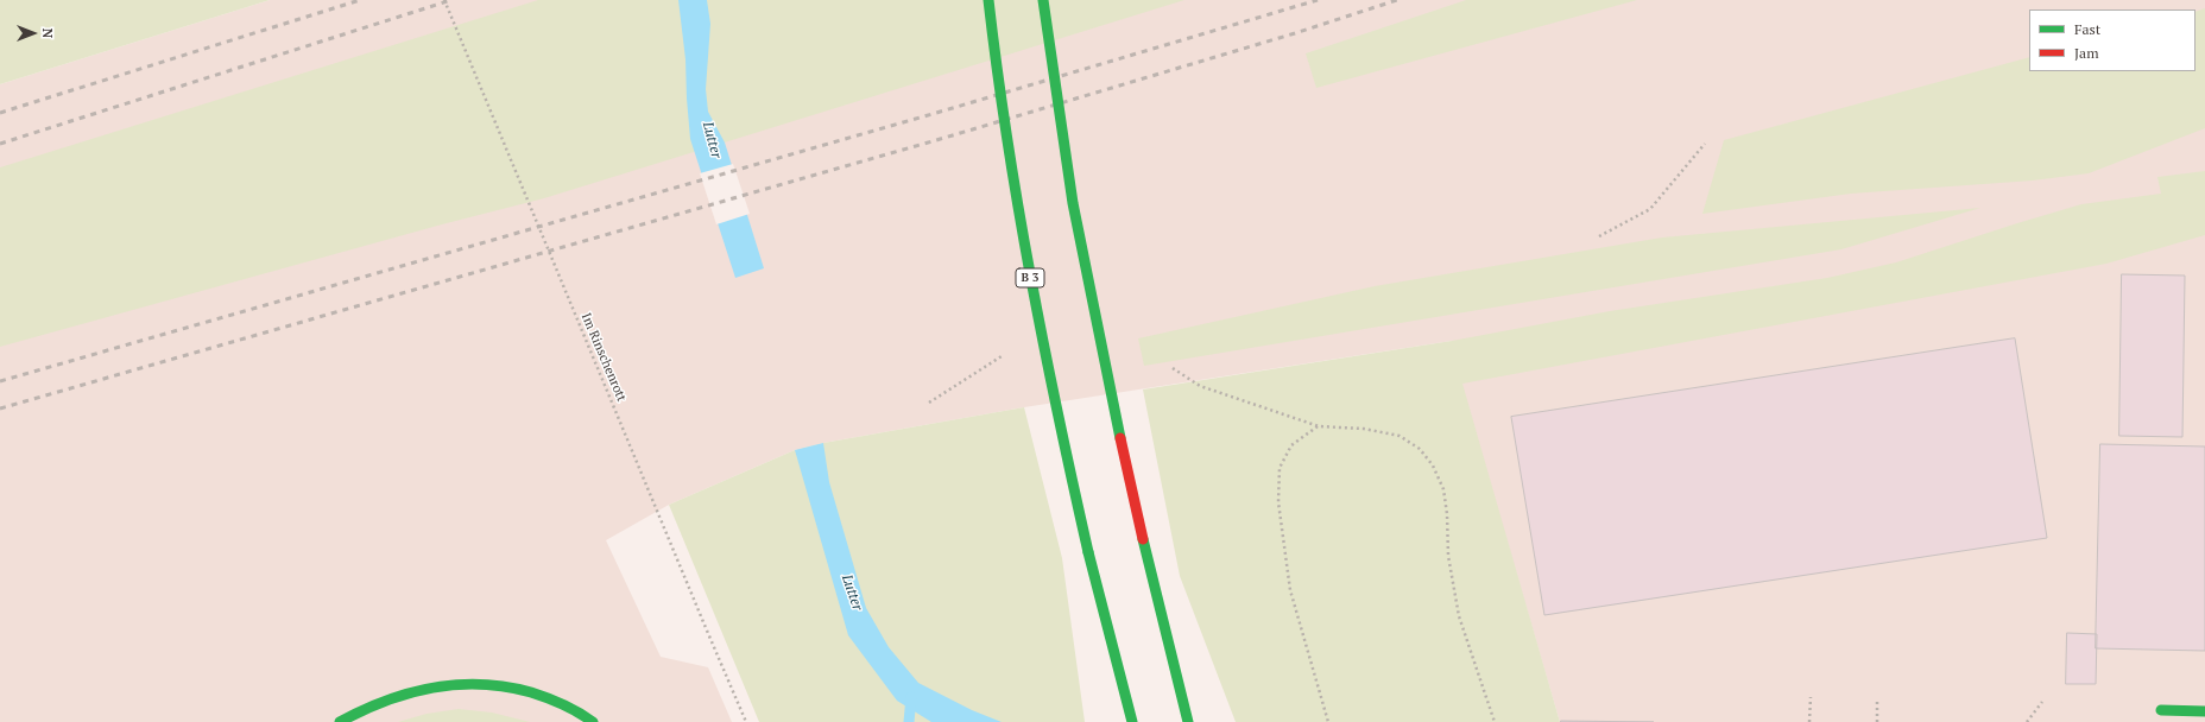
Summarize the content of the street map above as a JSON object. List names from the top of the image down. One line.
{"streets":{"main road":["B 3"],"path":["Im Rinschenrott"]},"water":["Lutter"],"legend":["Fast","Jam"],"north":"right"}
